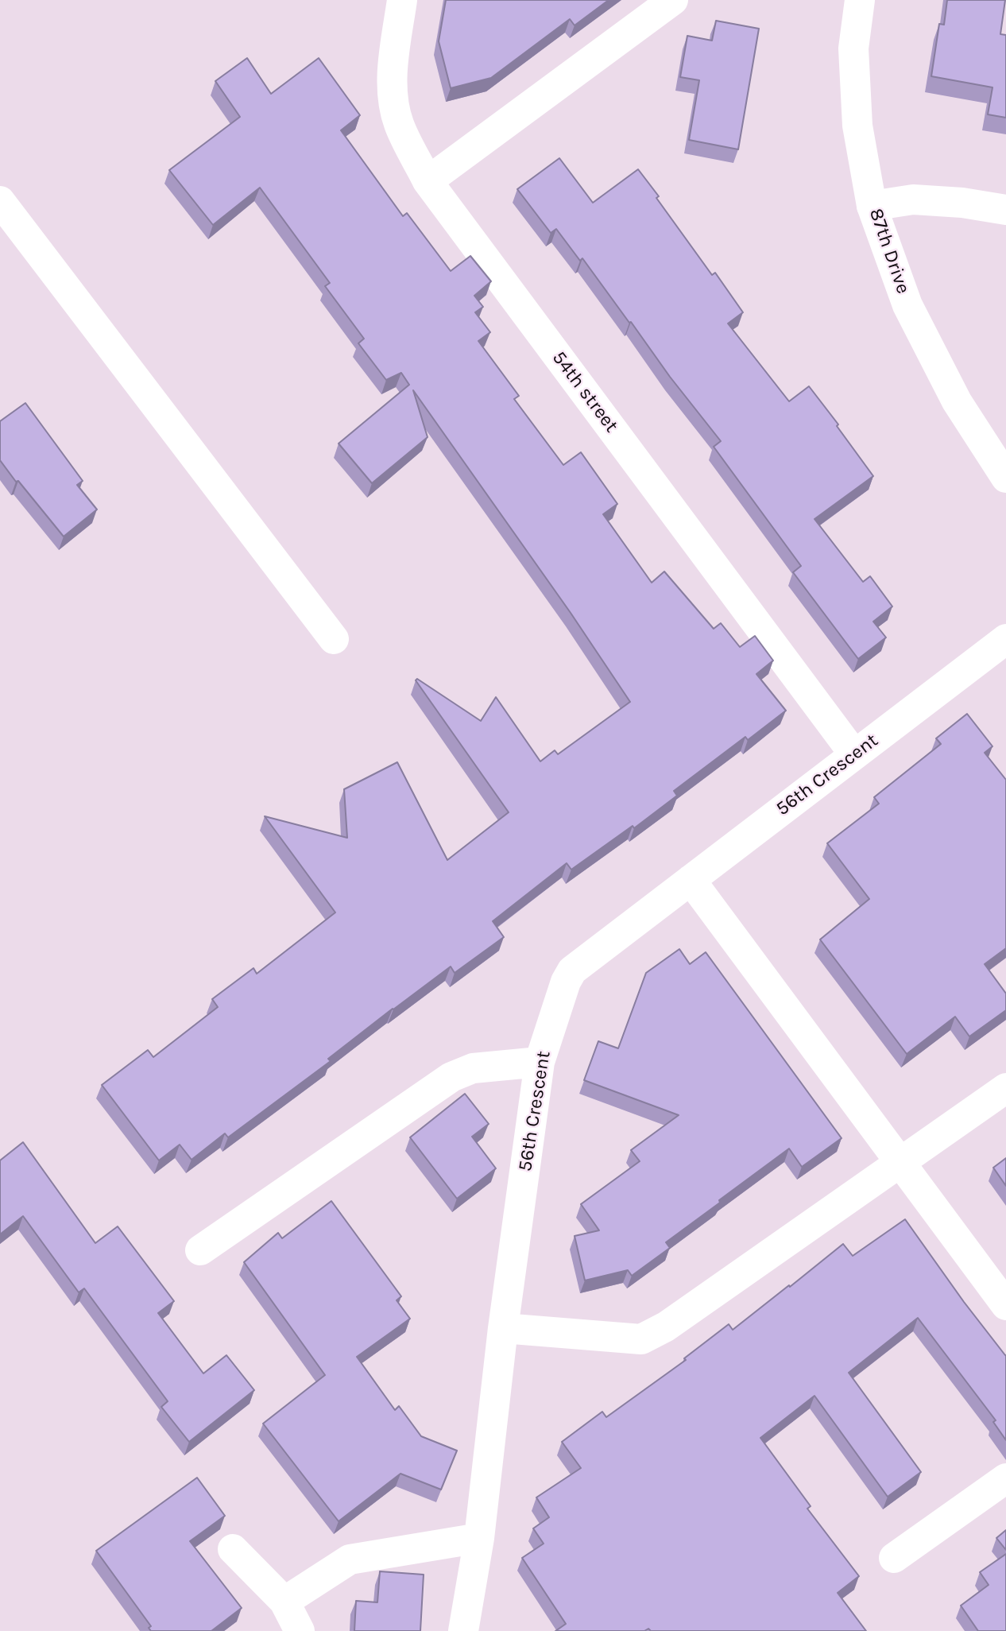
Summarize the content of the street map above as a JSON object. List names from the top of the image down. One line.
{"streets":{"street":["87th Drive","54th street","56th Crescent"]},"crossings":[["54th street","56th Crescent"]]}
